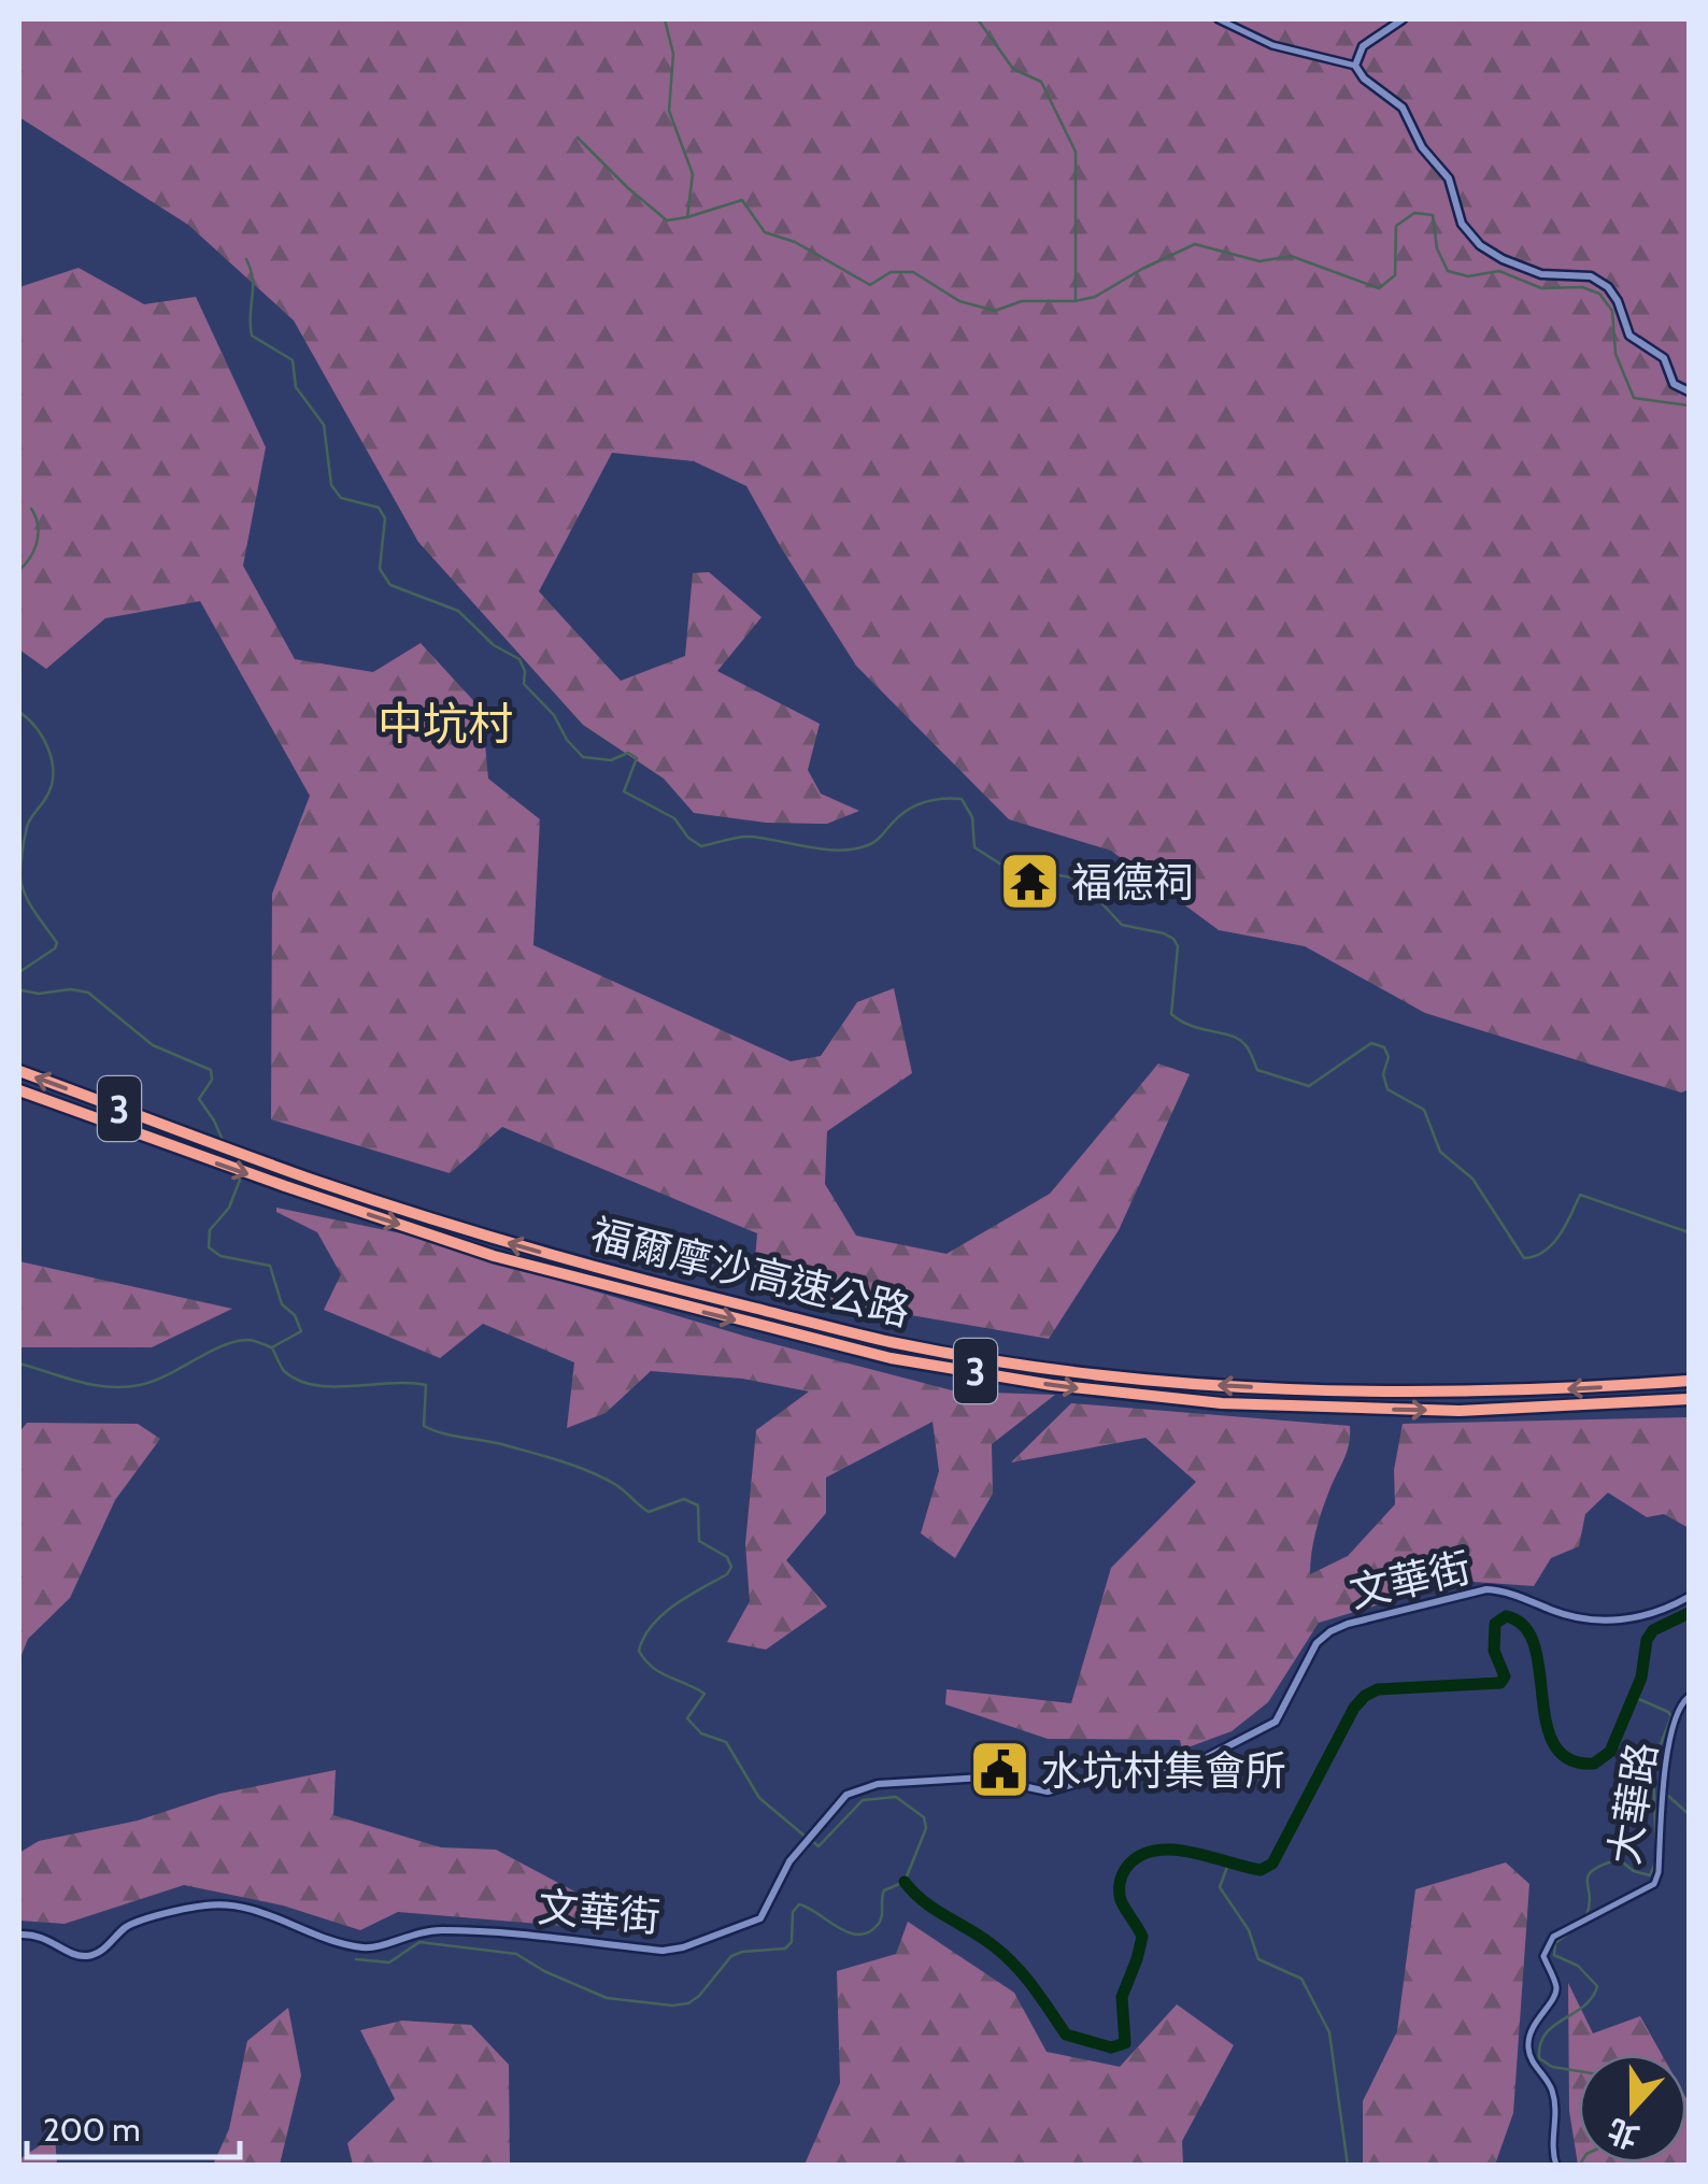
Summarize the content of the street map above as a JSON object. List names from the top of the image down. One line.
{"streets":{"highway":["3","福爾摩沙高速公路"],"street":["文華街","大華路"]},"districts":["中坑村"],"places":{"temple":["福德祠"],"public building":["水坑村集會所"]},"scale_bar":"200 m","north":"bottom"}
